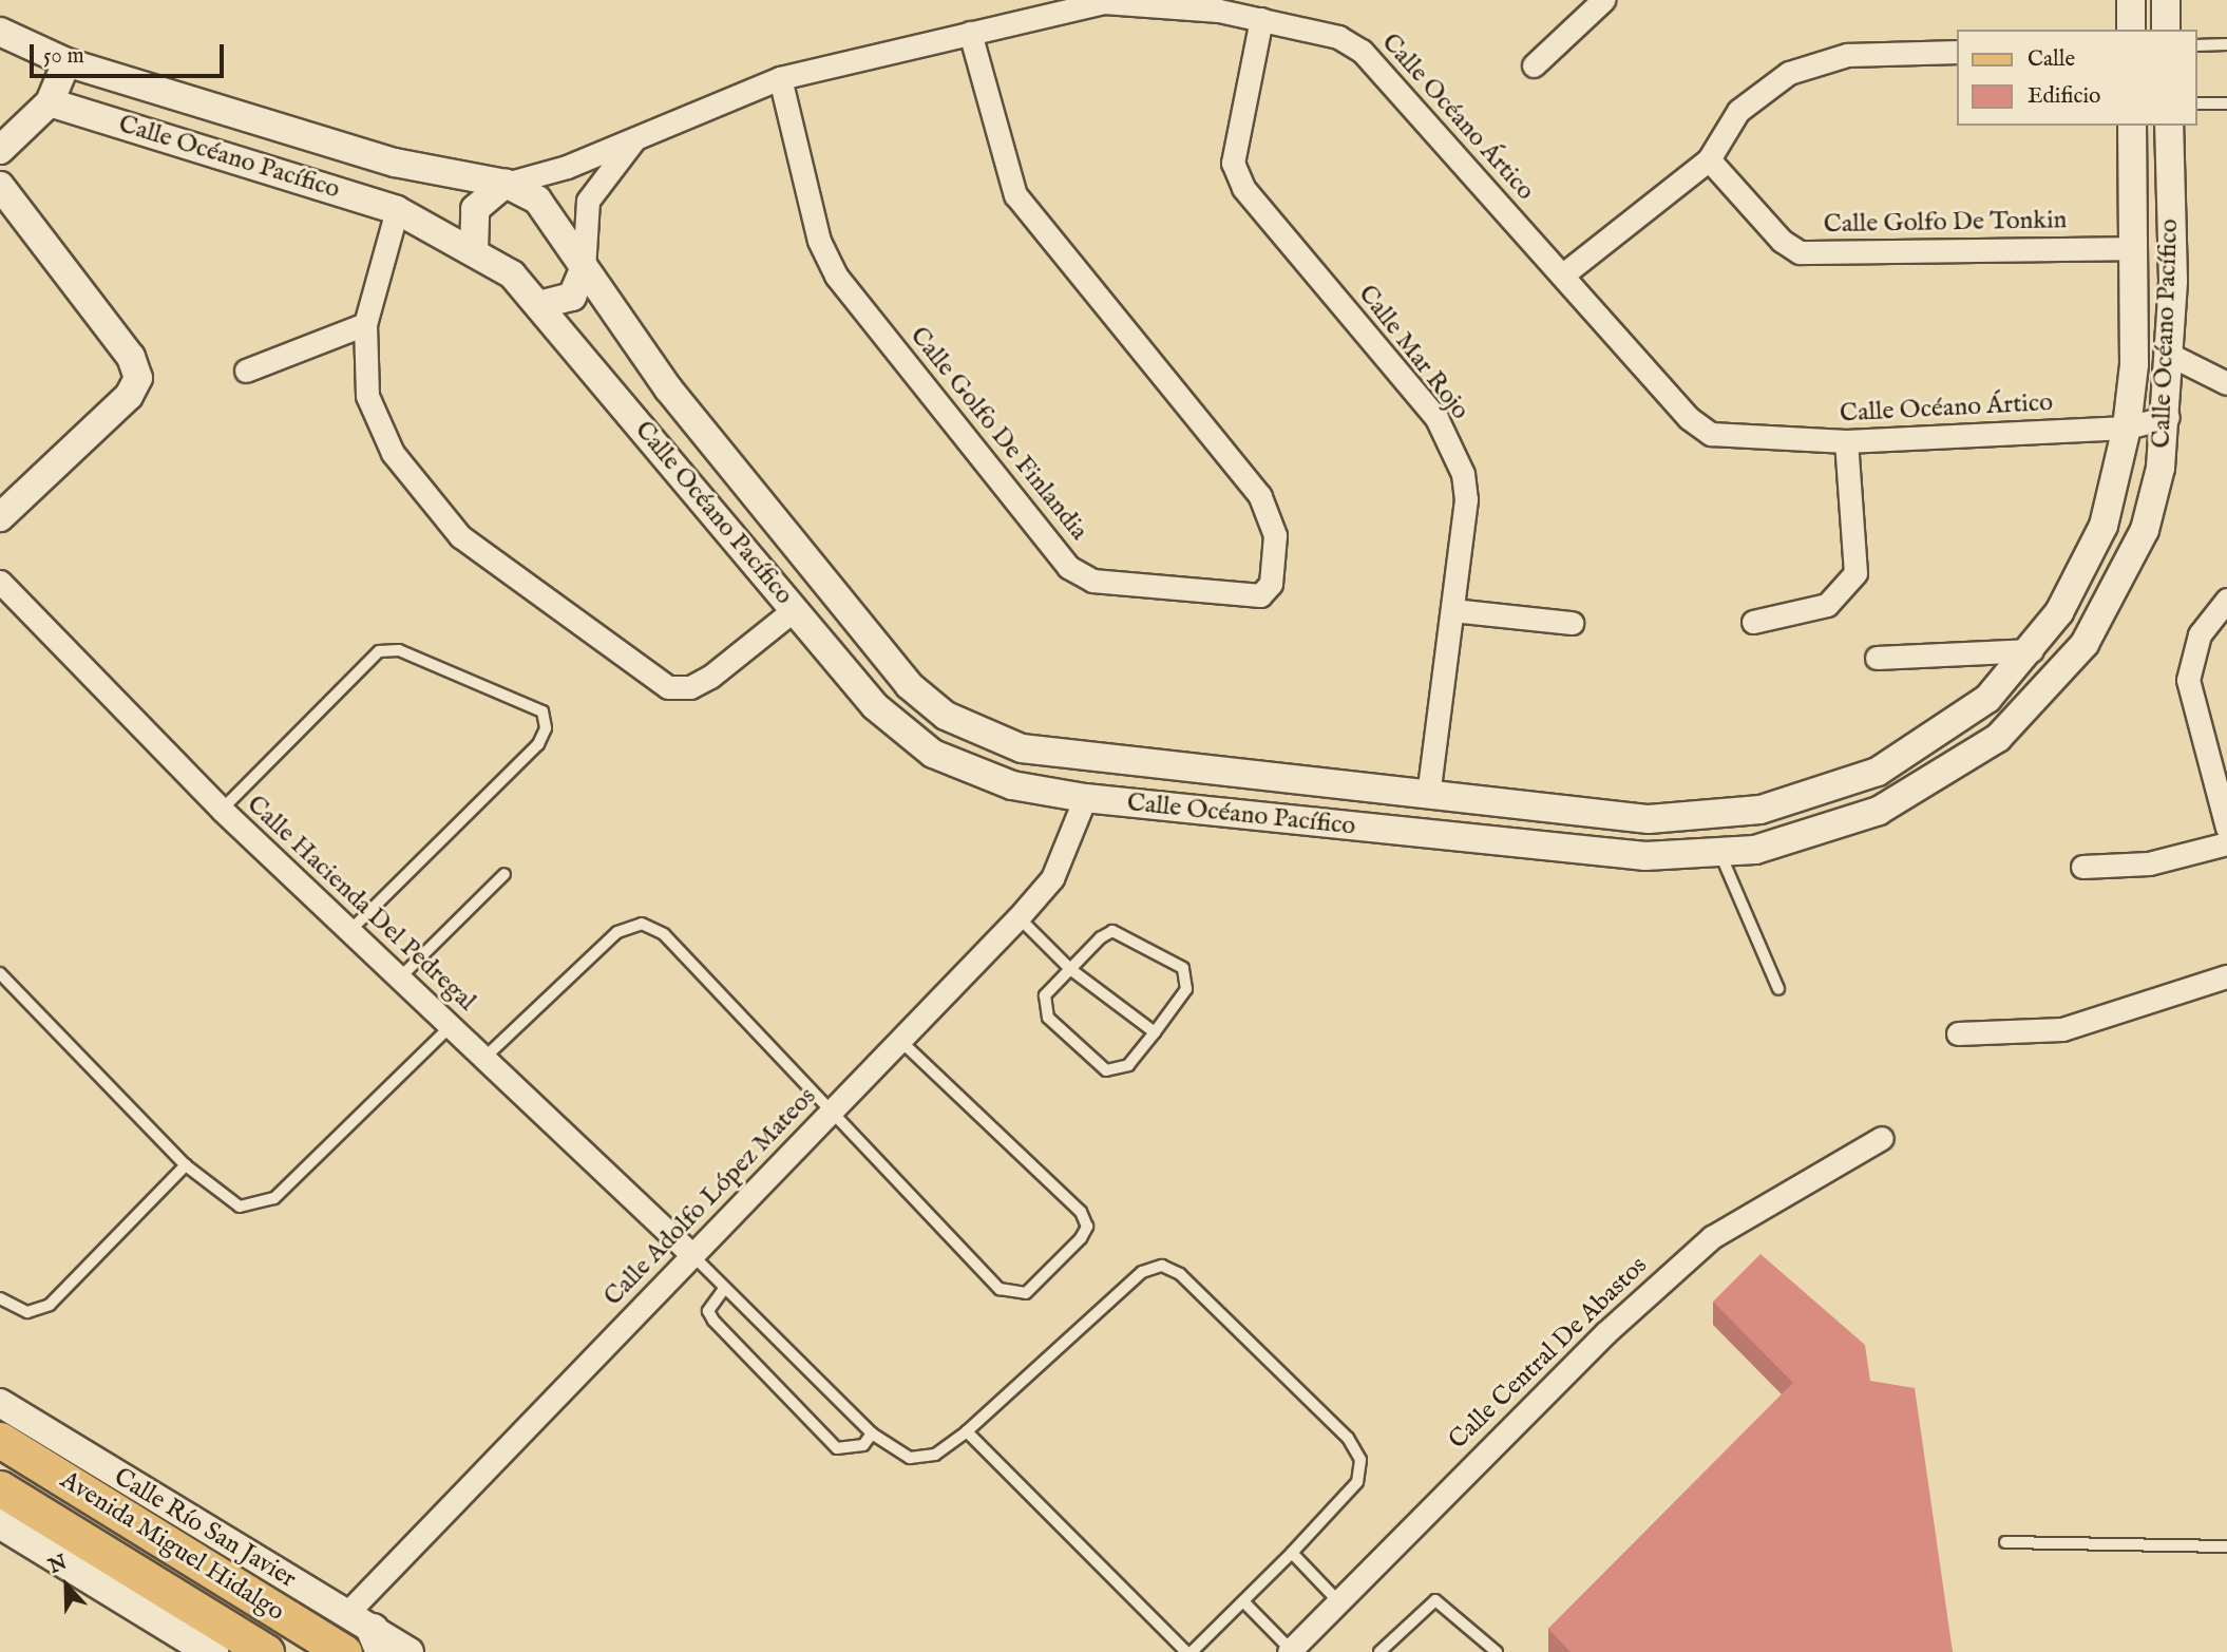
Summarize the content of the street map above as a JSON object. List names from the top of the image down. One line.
{"streets":{"main road":["Avenida Miguel Hidalgo"],"street":["Calle Océano Ártico","Calle Océano Pacífico","Calle Golfo De Tonkin","Calle Mar Rojo","Calle Golfo De Finlandia","Calle Hacienda Del Pedregal","Calle Adolfo López Mateos","Calle Central De Abastos","Calle Río San Javier"]},"crossings":[["Calle Océano Ártico","Calle Océano Pacífico"],["Calle Océano Ártico","Calle Mar Rojo"],["Calle Océano Ártico","Calle Golfo De Finlandia"],["Calle Océano Pacífico","Calle Golfo De Tonkin"],["Calle Océano Pacífico","Calle Mar Rojo"],["Calle Océano Pacífico","Calle Adolfo López Mateos"],["Calle Hacienda Del Pedregal","Calle Adolfo López Mateos"],["Calle Adolfo López Mateos","Calle Río San Javier"]],"legend":["Calle","Edificio"],"scale_bar":"50 m","north":"top"}
